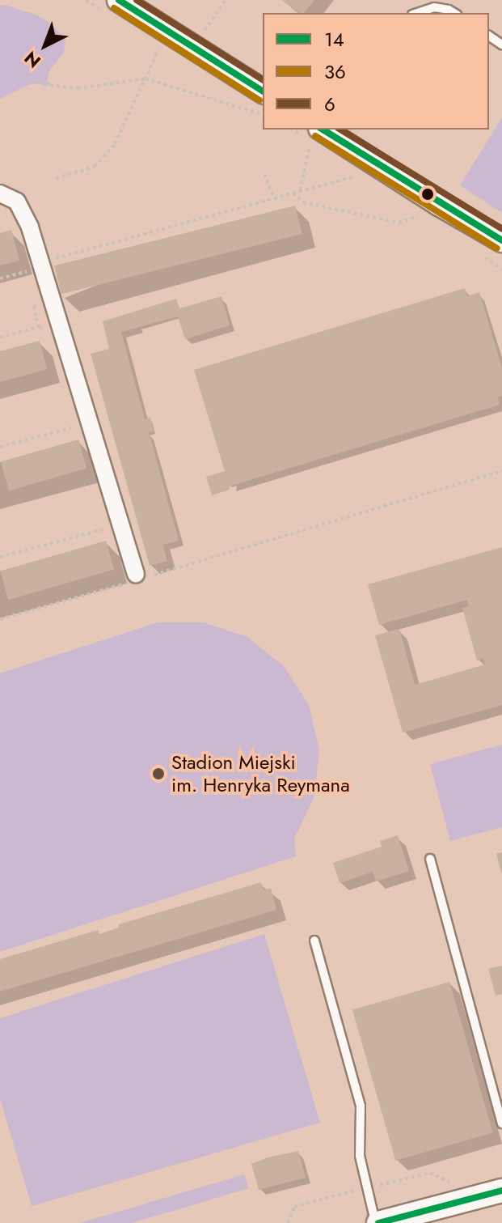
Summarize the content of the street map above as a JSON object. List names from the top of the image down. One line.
{"places":["Stadion Miejski im. Henryka Reymana"],"lines":["transit line 14","transit line 6","transit line 36"],"legend":["14","36","6"],"north":"bottom left"}
